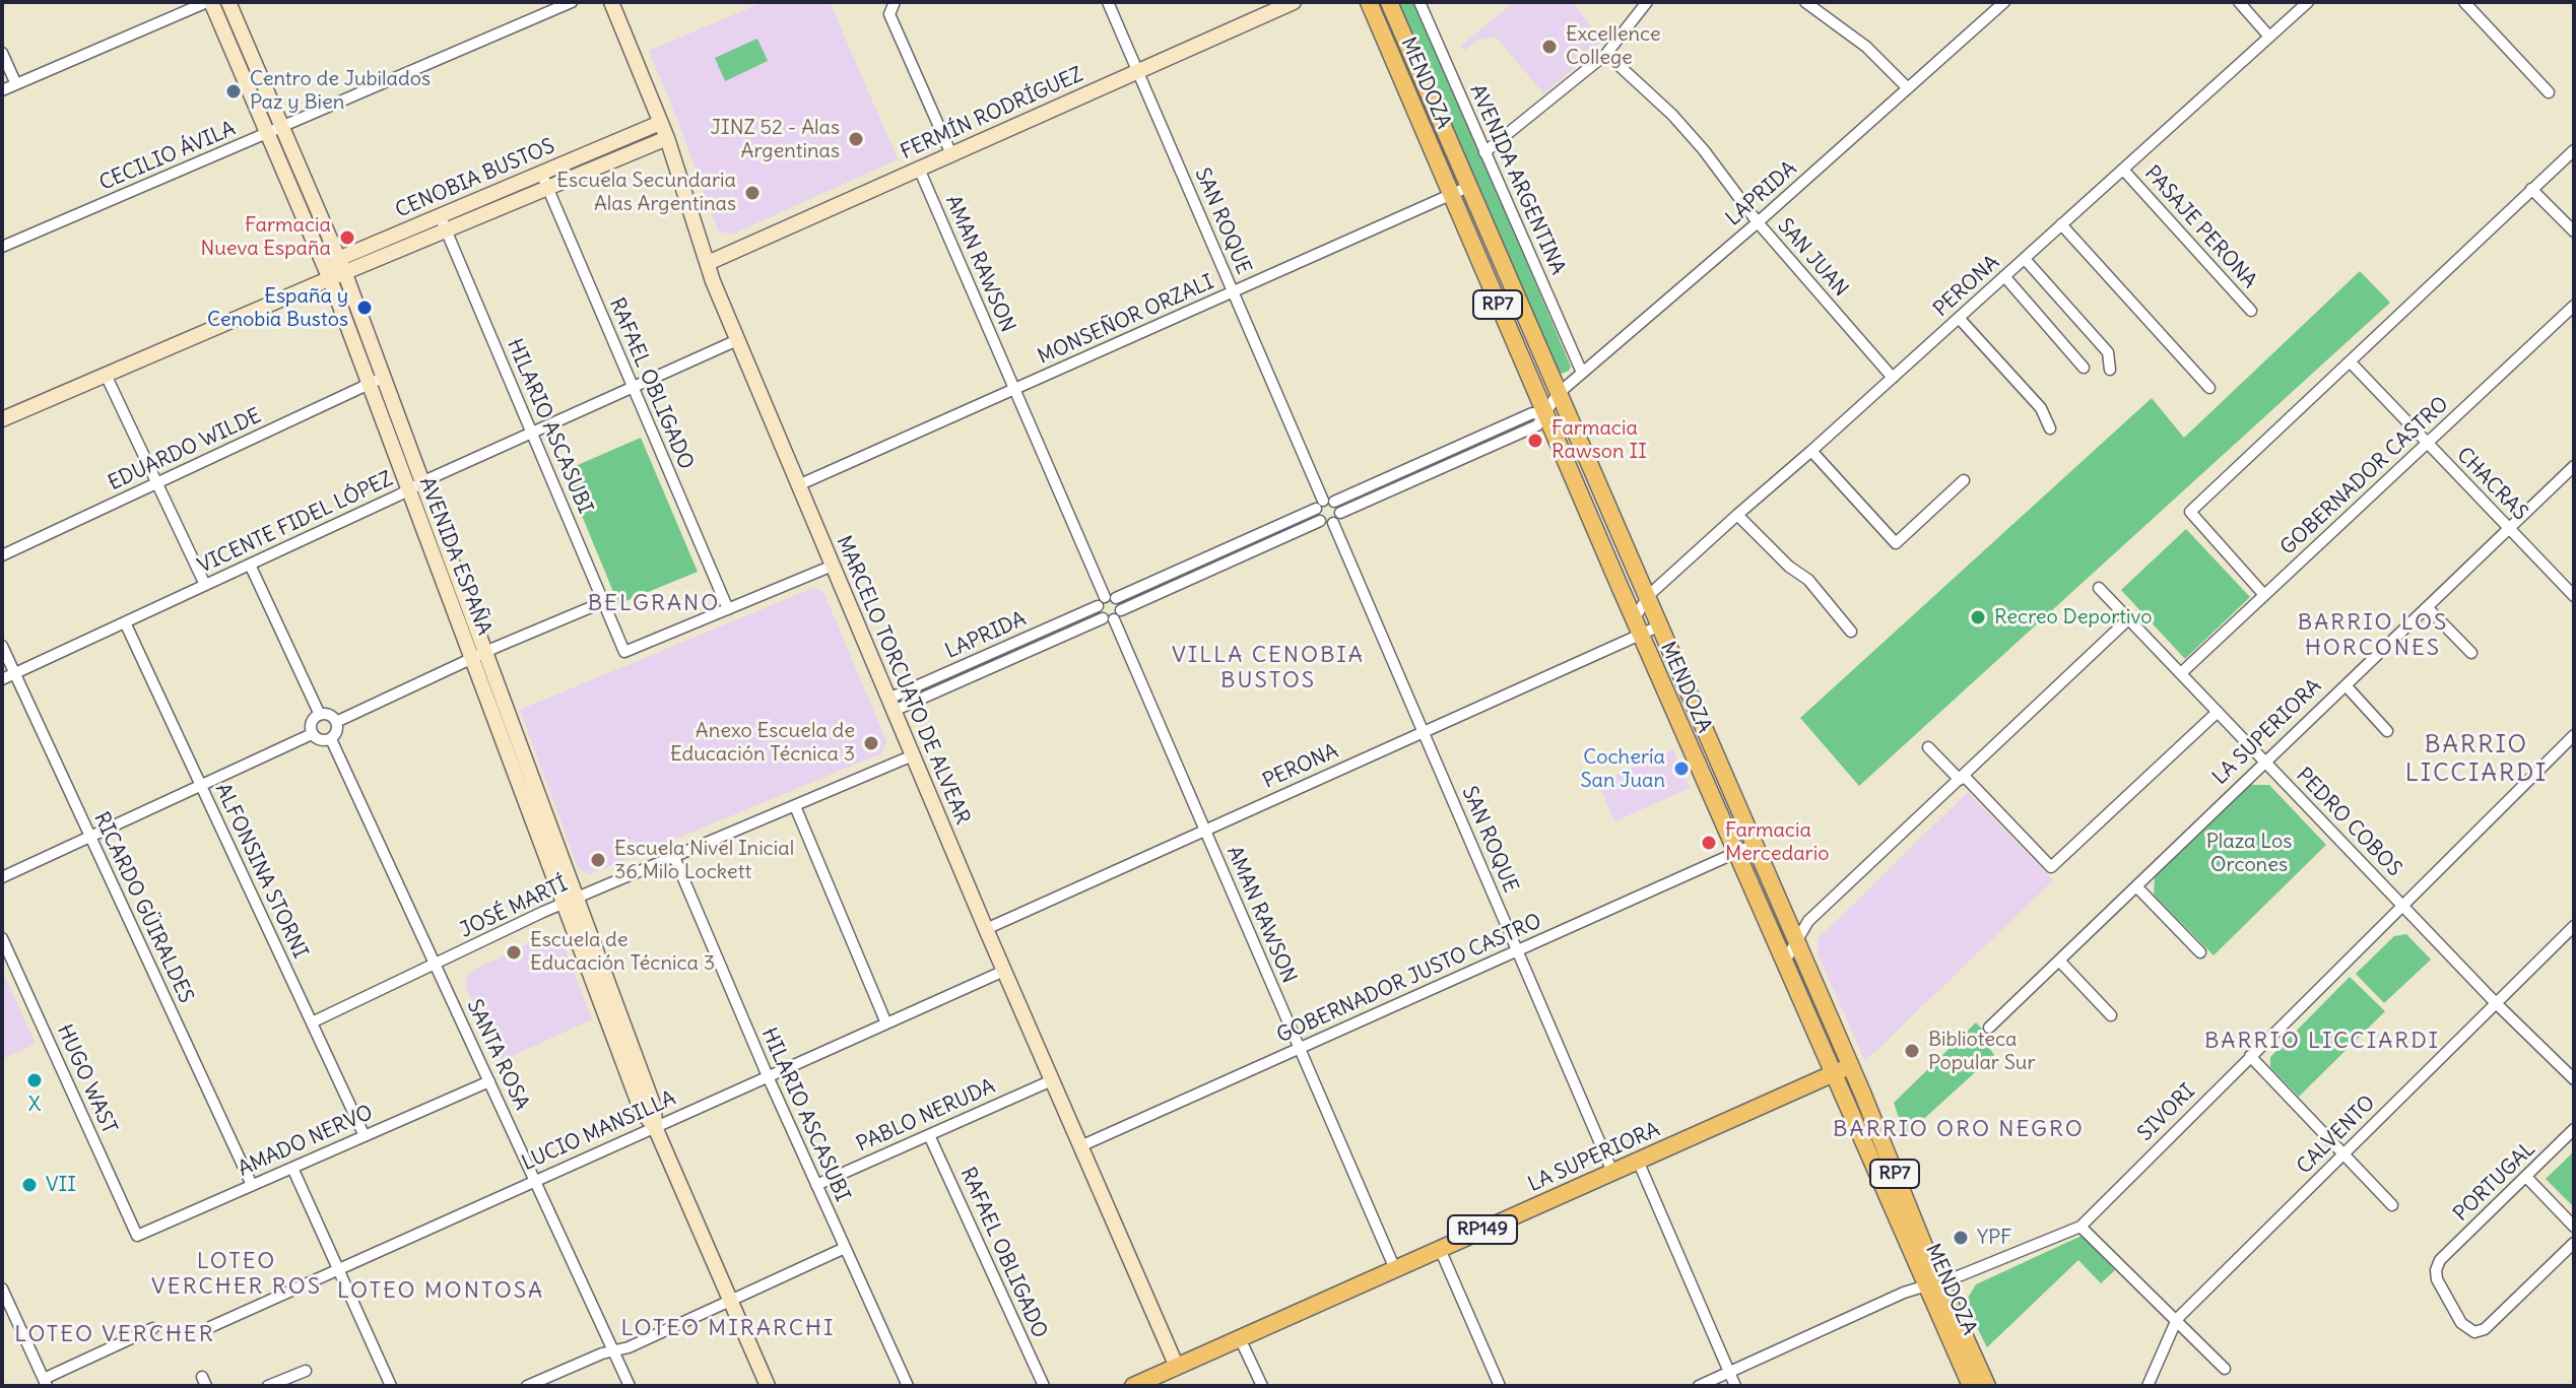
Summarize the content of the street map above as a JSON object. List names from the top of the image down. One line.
{"streets":{"main road":["MENDOZA","RP7","LA SUPERIORA","RP149"],"street":["FERMÍN RODRÍGUEZ","CECILIO ÁVILA","CENOBIA BUSTOS","AVENIDA ARGENTINA","LAPRIDA","SAN ROQUE","PASAJE PERONA","SAN JUAN","AMAN RAWSON","PERONA","MONSEÑOR ORZALI","RAFAEL OBLIGADO","HILARIO ASCASUBI","EDUARDO WILDE","GOBERNADOR CASTRO","CHACRAS","VICENTE FIDEL LÓPEZ","AVENIDA ESPAÑA","MARCELO TORCUATO DE ALVEAR","PEDRO COBOS","ALFONSINA STORNI","RICARDO GÜIRALDES","JOSÉ MARTÍ","GOBERNADOR JUSTO CASTRO","SANTA ROSA","HUGO WAST","SIVORI","PABLO NERUDA","LUCIO MANSILLA","CALVENTO","AMADO NERVO","PORTUGAL"]},"crossings":[["MENDOZA","LAPRIDA"],["MENDOZA","PERONA"],["MENDOZA","MONSEÑOR ORZALI"],["MENDOZA","LA SUPERIORA"],["MENDOZA","GOBERNADOR JUSTO CASTRO"],["MENDOZA","SIVORI"],["FERMÍN RODRÍGUEZ","SAN ROQUE"],["FERMÍN RODRÍGUEZ","AMAN RAWSON"],["FERMÍN RODRÍGUEZ","MARCELO TORCUATO DE ALVEAR"],["CECILIO ÁVILA","AVENIDA ESPAÑA"],["CENOBIA BUSTOS","RAFAEL OBLIGADO"],["CENOBIA BUSTOS","HILARIO ASCASUBI"],["CENOBIA BUSTOS","AVENIDA ESPAÑA"],["CENOBIA BUSTOS","MARCELO TORCUATO DE ALVEAR"],["AVENIDA ARGENTINA","LAPRIDA"],["LAPRIDA","SAN ROQUE"],["LAPRIDA","SAN JUAN"],["LAPRIDA","AMAN RAWSON"],["LAPRIDA","MARCELO TORCUATO DE ALVEAR"],["SAN ROQUE","PERONA"],["SAN ROQUE","MONSEÑOR ORZALI"],["SAN ROQUE","LA SUPERIORA"],["SAN ROQUE","GOBERNADOR JUSTO CASTRO"],["PASAJE PERONA","PERONA"],["SAN JUAN","PERONA"],["AMAN RAWSON","PERONA"],["AMAN RAWSON","MONSEÑOR ORZALI"],["AMAN RAWSON","LA SUPERIORA"],["AMAN RAWSON","GOBERNADOR JUSTO CASTRO"],["PERONA","MARCELO TORCUATO DE ALVEAR"],["MONSEÑOR ORZALI","MARCELO TORCUATO DE ALVEAR"],["RAFAEL OBLIGADO","HILARIO ASCASUBI"],["RAFAEL OBLIGADO","VICENTE FIDEL LÓPEZ"],["RAFAEL OBLIGADO","PABLO NERUDA"],["HILARIO ASCASUBI","VICENTE FIDEL LÓPEZ"],["HILARIO ASCASUBI","JOSÉ MARTÍ"],["HILARIO ASCASUBI","PABLO NERUDA"],["HILARIO ASCASUBI","LUCIO MANSILLA"],["EDUARDO WILDE","AVENIDA ESPAÑA"],["GOBERNADOR CASTRO","CHACRAS"],["GOBERNADOR CASTRO","PEDRO COBOS"],["CHACRAS","LA SUPERIORA"],["VICENTE FIDEL LÓPEZ","AVENIDA ESPAÑA"],["VICENTE FIDEL LÓPEZ","MARCELO TORCUATO DE ALVEAR"],["VICENTE FIDEL LÓPEZ","ALFONSINA STORNI"],["VICENTE FIDEL LÓPEZ","RICARDO GÜIRALDES"],["AVENIDA ESPAÑA","JOSÉ MARTÍ"],["AVENIDA ESPAÑA","LUCIO MANSILLA"],["MARCELO TORCUATO DE ALVEAR","LA SUPERIORA"],["MARCELO TORCUATO DE ALVEAR","JOSÉ MARTÍ"],["MARCELO TORCUATO DE ALVEAR","GOBERNADOR JUSTO CASTRO"],["MARCELO TORCUATO DE ALVEAR","PABLO NERUDA"],["MARCELO TORCUATO DE ALVEAR","LUCIO MANSILLA"],["LA SUPERIORA","PEDRO COBOS"],["PEDRO COBOS","SIVORI"],["PEDRO COBOS","CALVENTO"],["ALFONSINA STORNI","JOSÉ MARTÍ"],["ALFONSINA STORNI","AMADO NERVO"],["RICARDO GÜIRALDES","AMADO NERVO"],["JOSÉ MARTÍ","SANTA ROSA"],["SANTA ROSA","LUCIO MANSILLA"],["SANTA ROSA","AMADO NERVO"],["HUGO WAST","AMADO NERVO"]],"districts":["BELGRANO","BARRIO LOS HORCONES","VILLA CENOBIA BUSTOS","BARRIO LICCIARDI","BARRIO LICCIARDI","BARRIO ORO NEGRO","LOTEO VERCHER ROS","LOTEO MONTOSA","LOTEO MIRARCHI","LOTEO VERCHER"],"parks":["Plaza Los Orcones"],"places":["Excellence College","Centro de Jubilados Paz y Bien","JINZ 52 - Alas Argentinas","Escuela Secundaria Alas Argentinas","Farmacia Nueva España","España y Cenobia Bustos","Farmacia Rawson II","Recreo Deportivo","Anexo Escuela de Educación Técnica 3","Cochería San Juan","Farmacia Mercedario","Escuela Nivel Inicial 36 Milo Lockett","Escuela de Educación Técnica 3","Biblioteca Popular Sur","X","VII","YPF"]}
